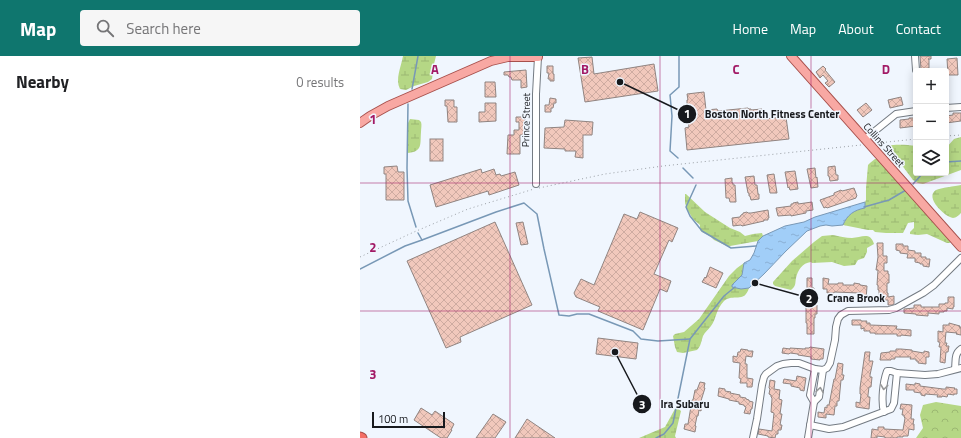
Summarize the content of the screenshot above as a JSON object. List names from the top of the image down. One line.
{"streets":{"main road":["Collins Street"],"street":["Prince Street"]},"places":["Boston North Fitness Center","Crane Brook","Ira Subaru"],"scale_bar":"100 m","page":{"header":"Map","search":"Search here","nav":["Home","Map","About","Contact"],"heading":["Nearby","0 results"],"map_buttons":["+","−"],"scale":"100 m"},"grid":{"columns":["A","B","C","D"],"rows":["1","2","3"]}}
